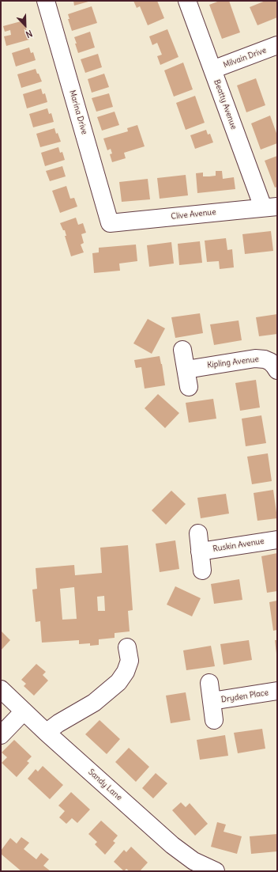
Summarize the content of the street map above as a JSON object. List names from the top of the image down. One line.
{"streets":{"street":["Milvain Drive","Beatty Avenue","Marina Drive","Clive Avenue","Kipling Avenue","Ruskin Avenue","Dryden Place","Sandy Lane"]},"crossings":[["Milvain Drive","Beatty Avenue"],["Beatty Avenue","Clive Avenue"],["Marina Drive","Clive Avenue"]],"north":"bottom right"}
